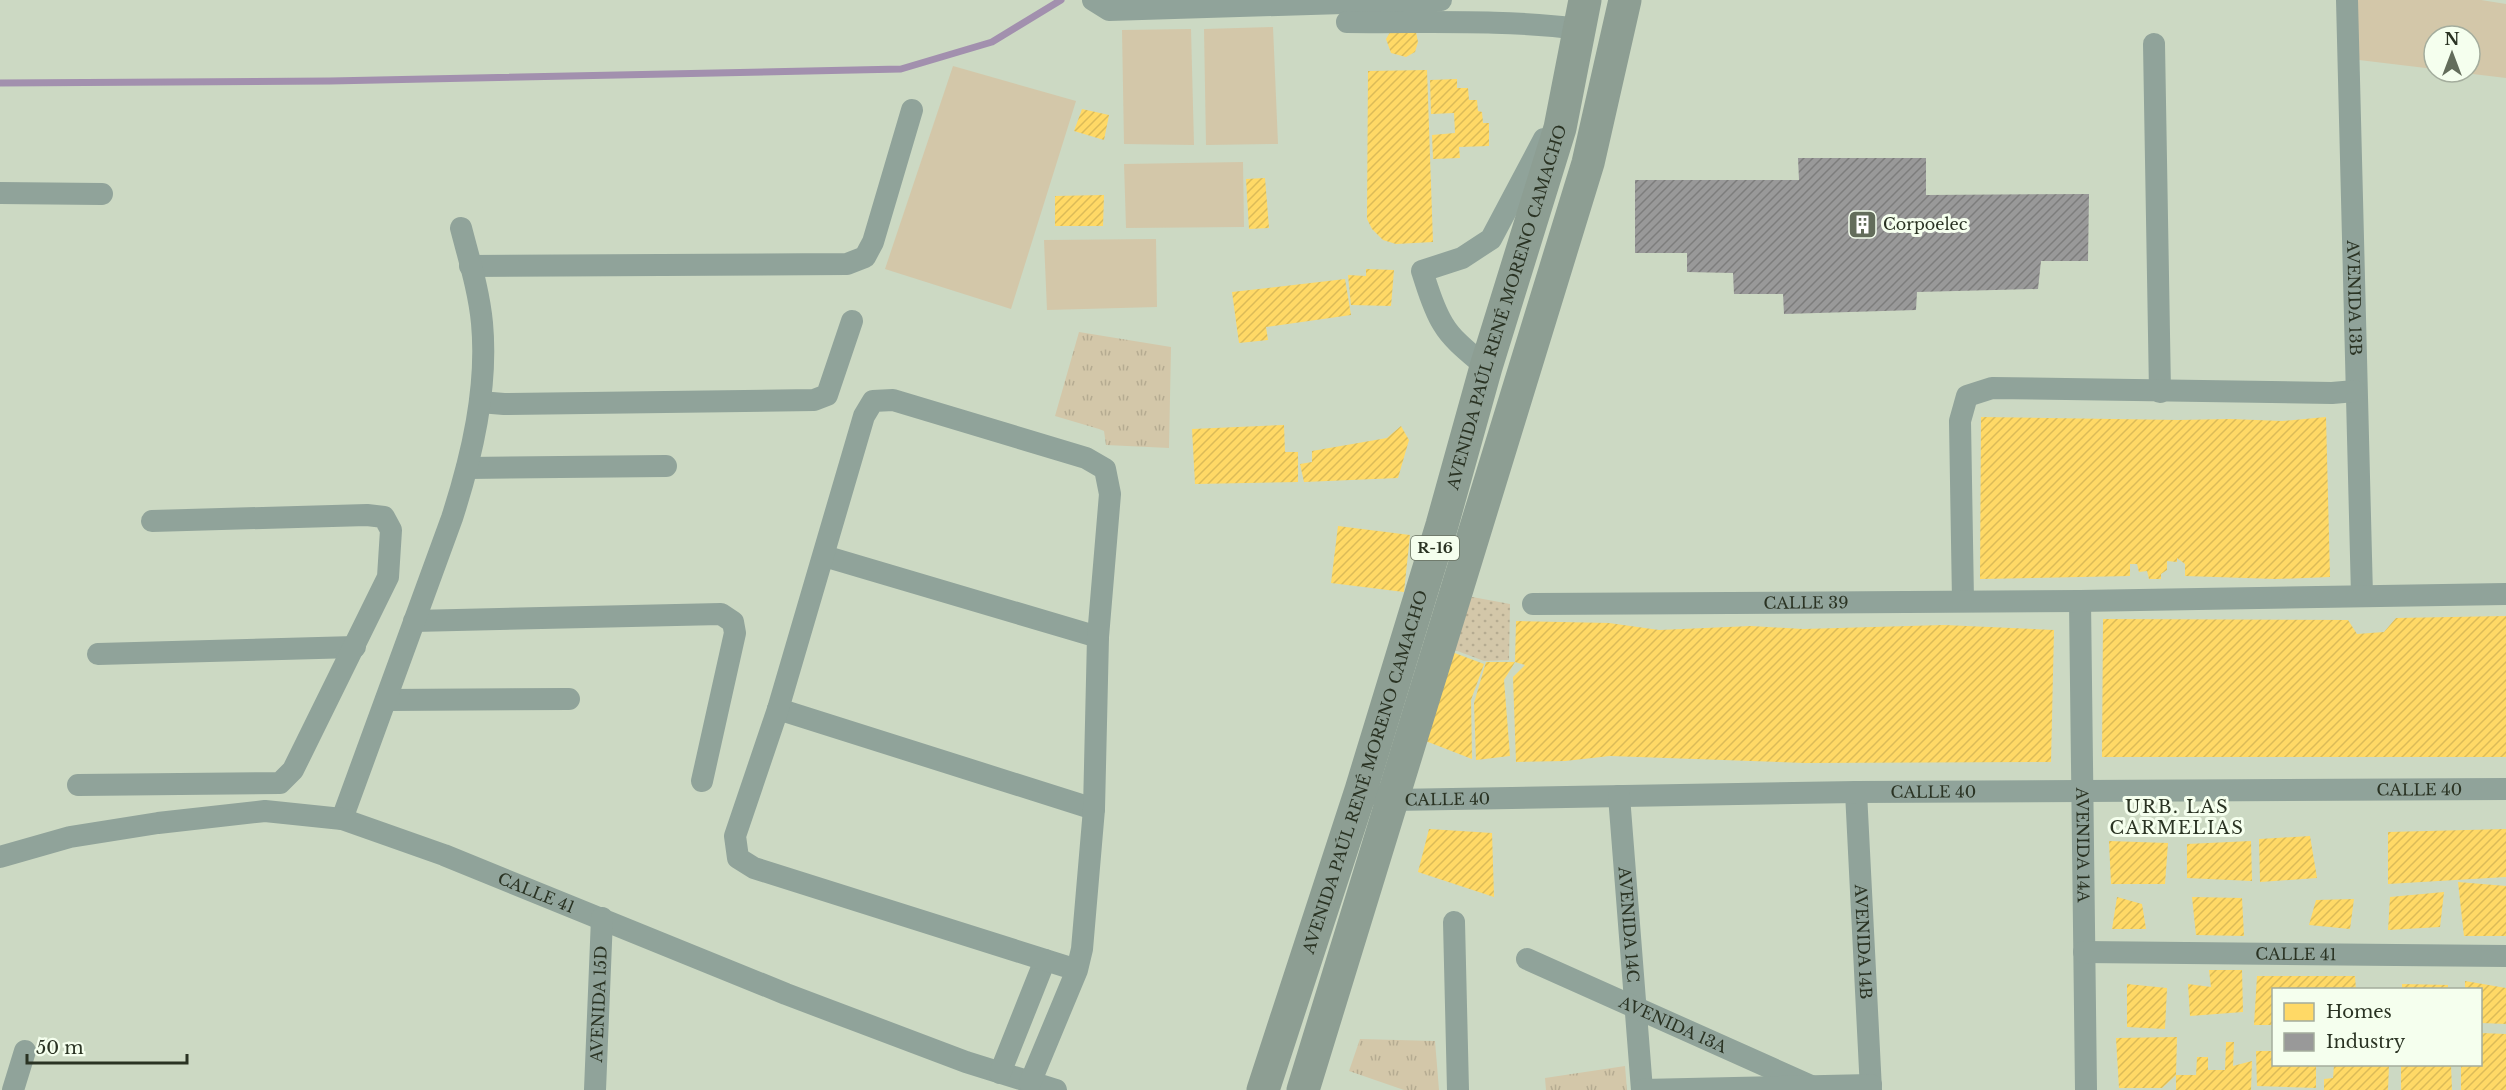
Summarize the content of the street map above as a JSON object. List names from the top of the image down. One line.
{"streets":{"main road":["AVENIDA PAÚL RENÉ MORENO CAMACHO","R-16"],"street":["AVENIDA 13B","CALLE 39","CALLE 40","AVENIDA 14A","CALLE 41","AVENIDA 14C","AVENIDA 14B","AVENIDA 15D","AVENIDA 13A"]},"crossings":[["AVENIDA 13B","CALLE 39"],["AVENIDA PAÚL RENÉ MORENO CAMACHO","CALLE 40"],["R-16","CALLE 40"],["CALLE 39","AVENIDA 14A"],["CALLE 40","AVENIDA 14A"],["CALLE 40","AVENIDA 14C"],["CALLE 40","AVENIDA 14B"],["AVENIDA 14A","CALLE 41"],["CALLE 41","AVENIDA 15D"]],"districts":["URB. LAS CARMELIAS"],"places":{"building":["Corpoelec"]},"legend":["Homes","Industry"],"scale_bar":"50 m","north":"top"}
